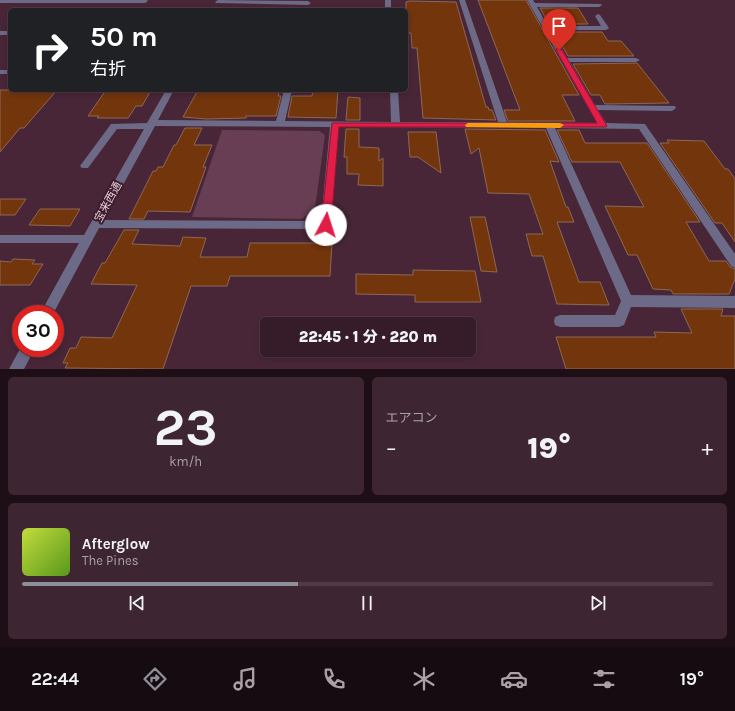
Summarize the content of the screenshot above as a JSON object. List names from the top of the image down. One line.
{"streets":{"street":["宝来西通"]},"page":{"turn":["50 m","右折"],"limit":"30","trip":"22:45 · 1 分 · 220 m","tile":[["23","km/h"],"エアコン"],"heat":["−","19°","+"],"song":["Afterglow","The Pines"],"tabs":["22:44","19°"]}}
